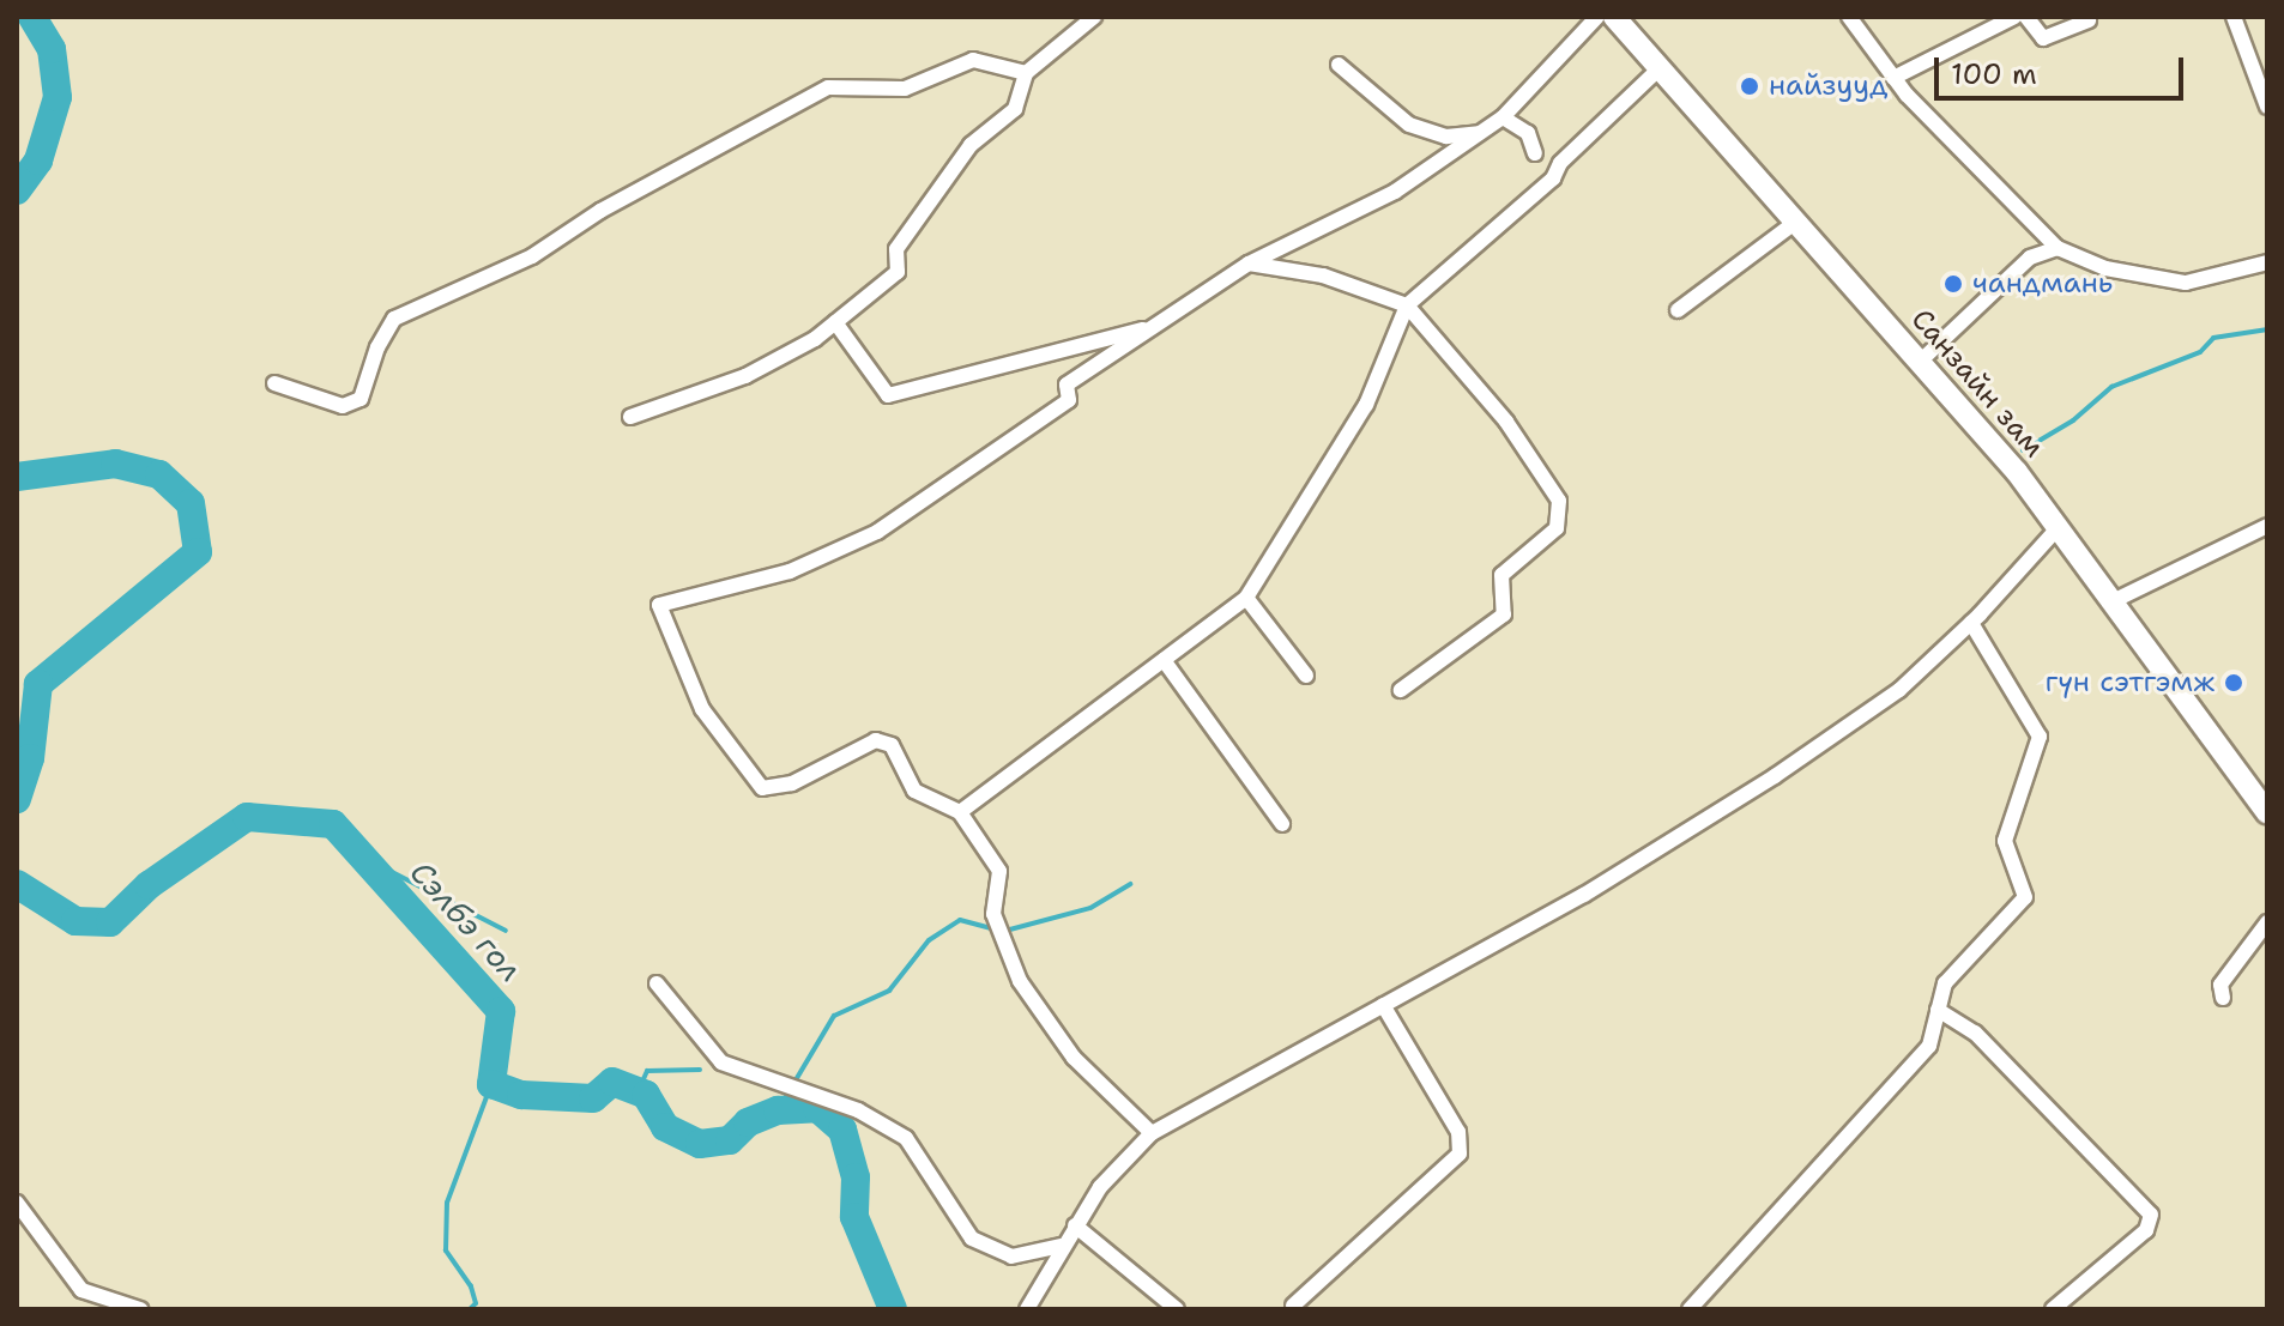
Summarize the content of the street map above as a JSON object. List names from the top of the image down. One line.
{"streets":{"main road":["Санзайн зам"]},"water":["Сэлбэ гол"],"places":["найзууд","чандмань","гүн сэтгэмж"],"scale_bar":"100 m"}
